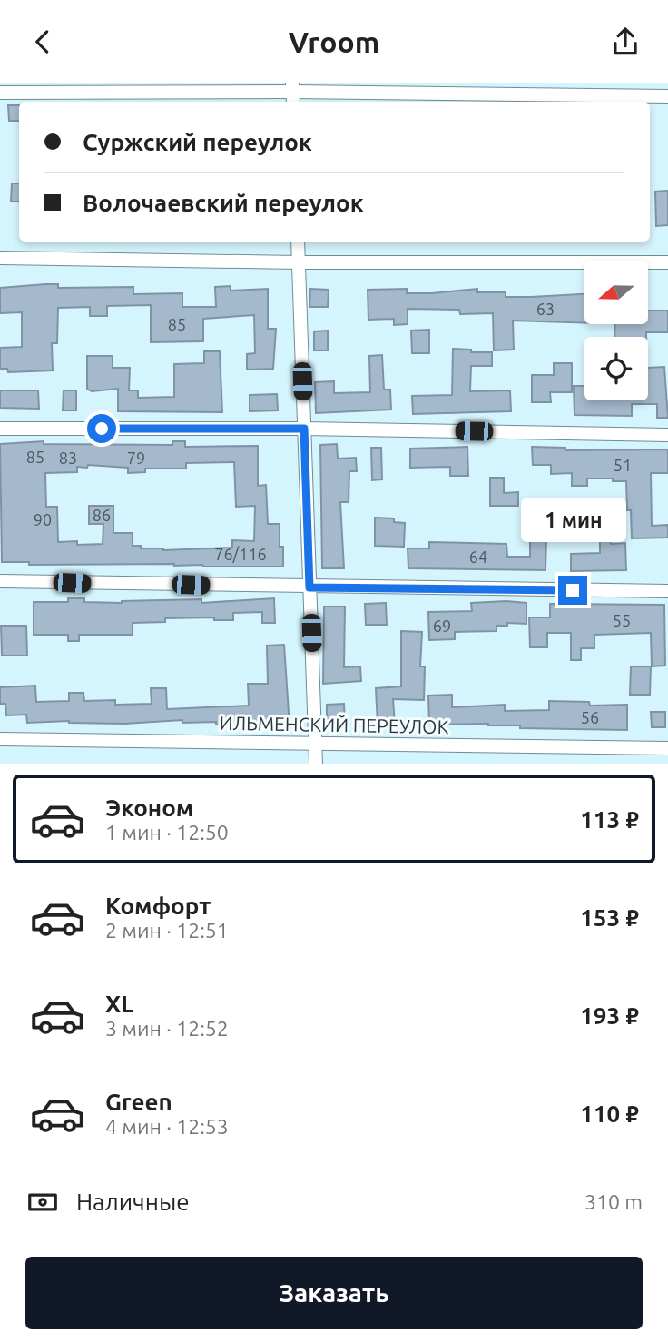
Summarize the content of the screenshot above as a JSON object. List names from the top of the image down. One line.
{"streets":{"street":["ИЛЬМЕНСКИЙ ПЕРЕУЛОК"]},"house_numbers":["63","85","85","83","79","51","86","90","76/116","64","55","69","56"],"north":"left","page":{"header":"Vroom","banner":["Суржский переулок","Волочаевский переулок"],"bubble":"1 мин","list":[{"name":"Эконом","note":"1 мин · 12:50","value":"113 ₽"},{"name":"Комфорт","note":"2 мин · 12:51","value":"153 ₽"},{"name":"XL","note":"3 мин · 12:52","value":"193 ₽"},{"name":"Green","note":"4 мин · 12:53","value":"110 ₽"}],"pay":["Наличные","310 m"],"buttons":"Заказать"}}
